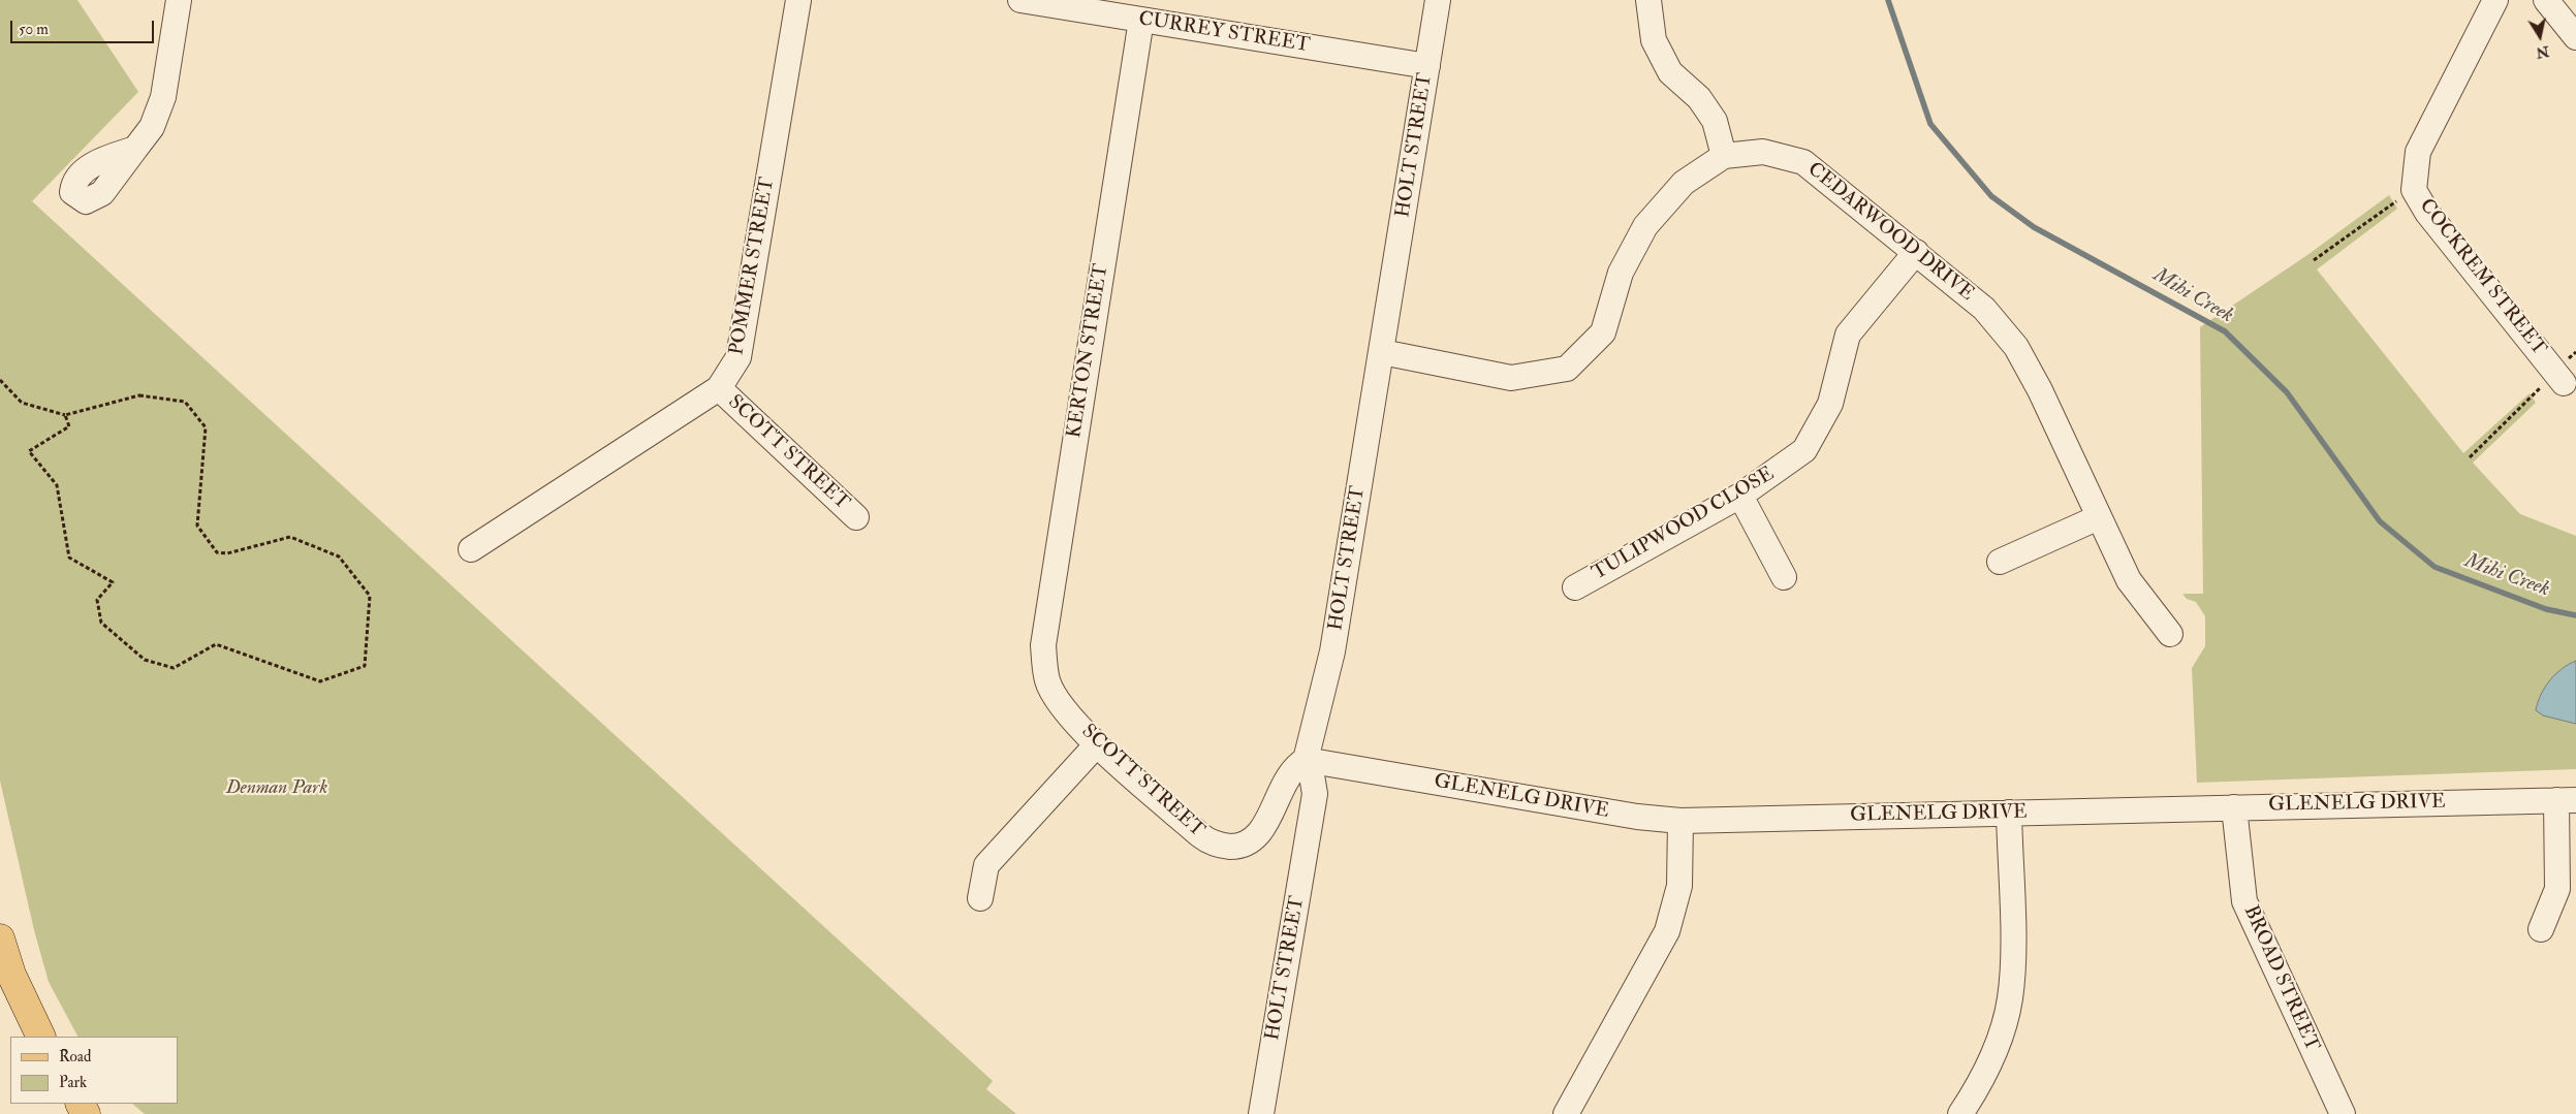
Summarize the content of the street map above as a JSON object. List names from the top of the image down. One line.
{"streets":{"street":["CURREY STREET","HOLT STREET","CEDARWOOD DRIVE","POMMER STREET","COCKREM STREET","KERTON STREET","SCOTT STREET","TULIPWOOD CLOSE","GLENELG DRIVE","BROAD STREET"]},"crossings":[["CURREY STREET","HOLT STREET"],["CURREY STREET","KERTON STREET"],["HOLT STREET","CEDARWOOD DRIVE"],["HOLT STREET","SCOTT STREET"],["HOLT STREET","GLENELG DRIVE"],["CEDARWOOD DRIVE","TULIPWOOD CLOSE"],["POMMER STREET","SCOTT STREET"],["KERTON STREET","SCOTT STREET"],["SCOTT STREET","GLENELG DRIVE"],["GLENELG DRIVE","BROAD STREET"]],"water":["Mihi Creek"],"parks":["Denman Park"],"legend":["Road","Park"],"scale_bar":"50 m","north":"bottom"}
